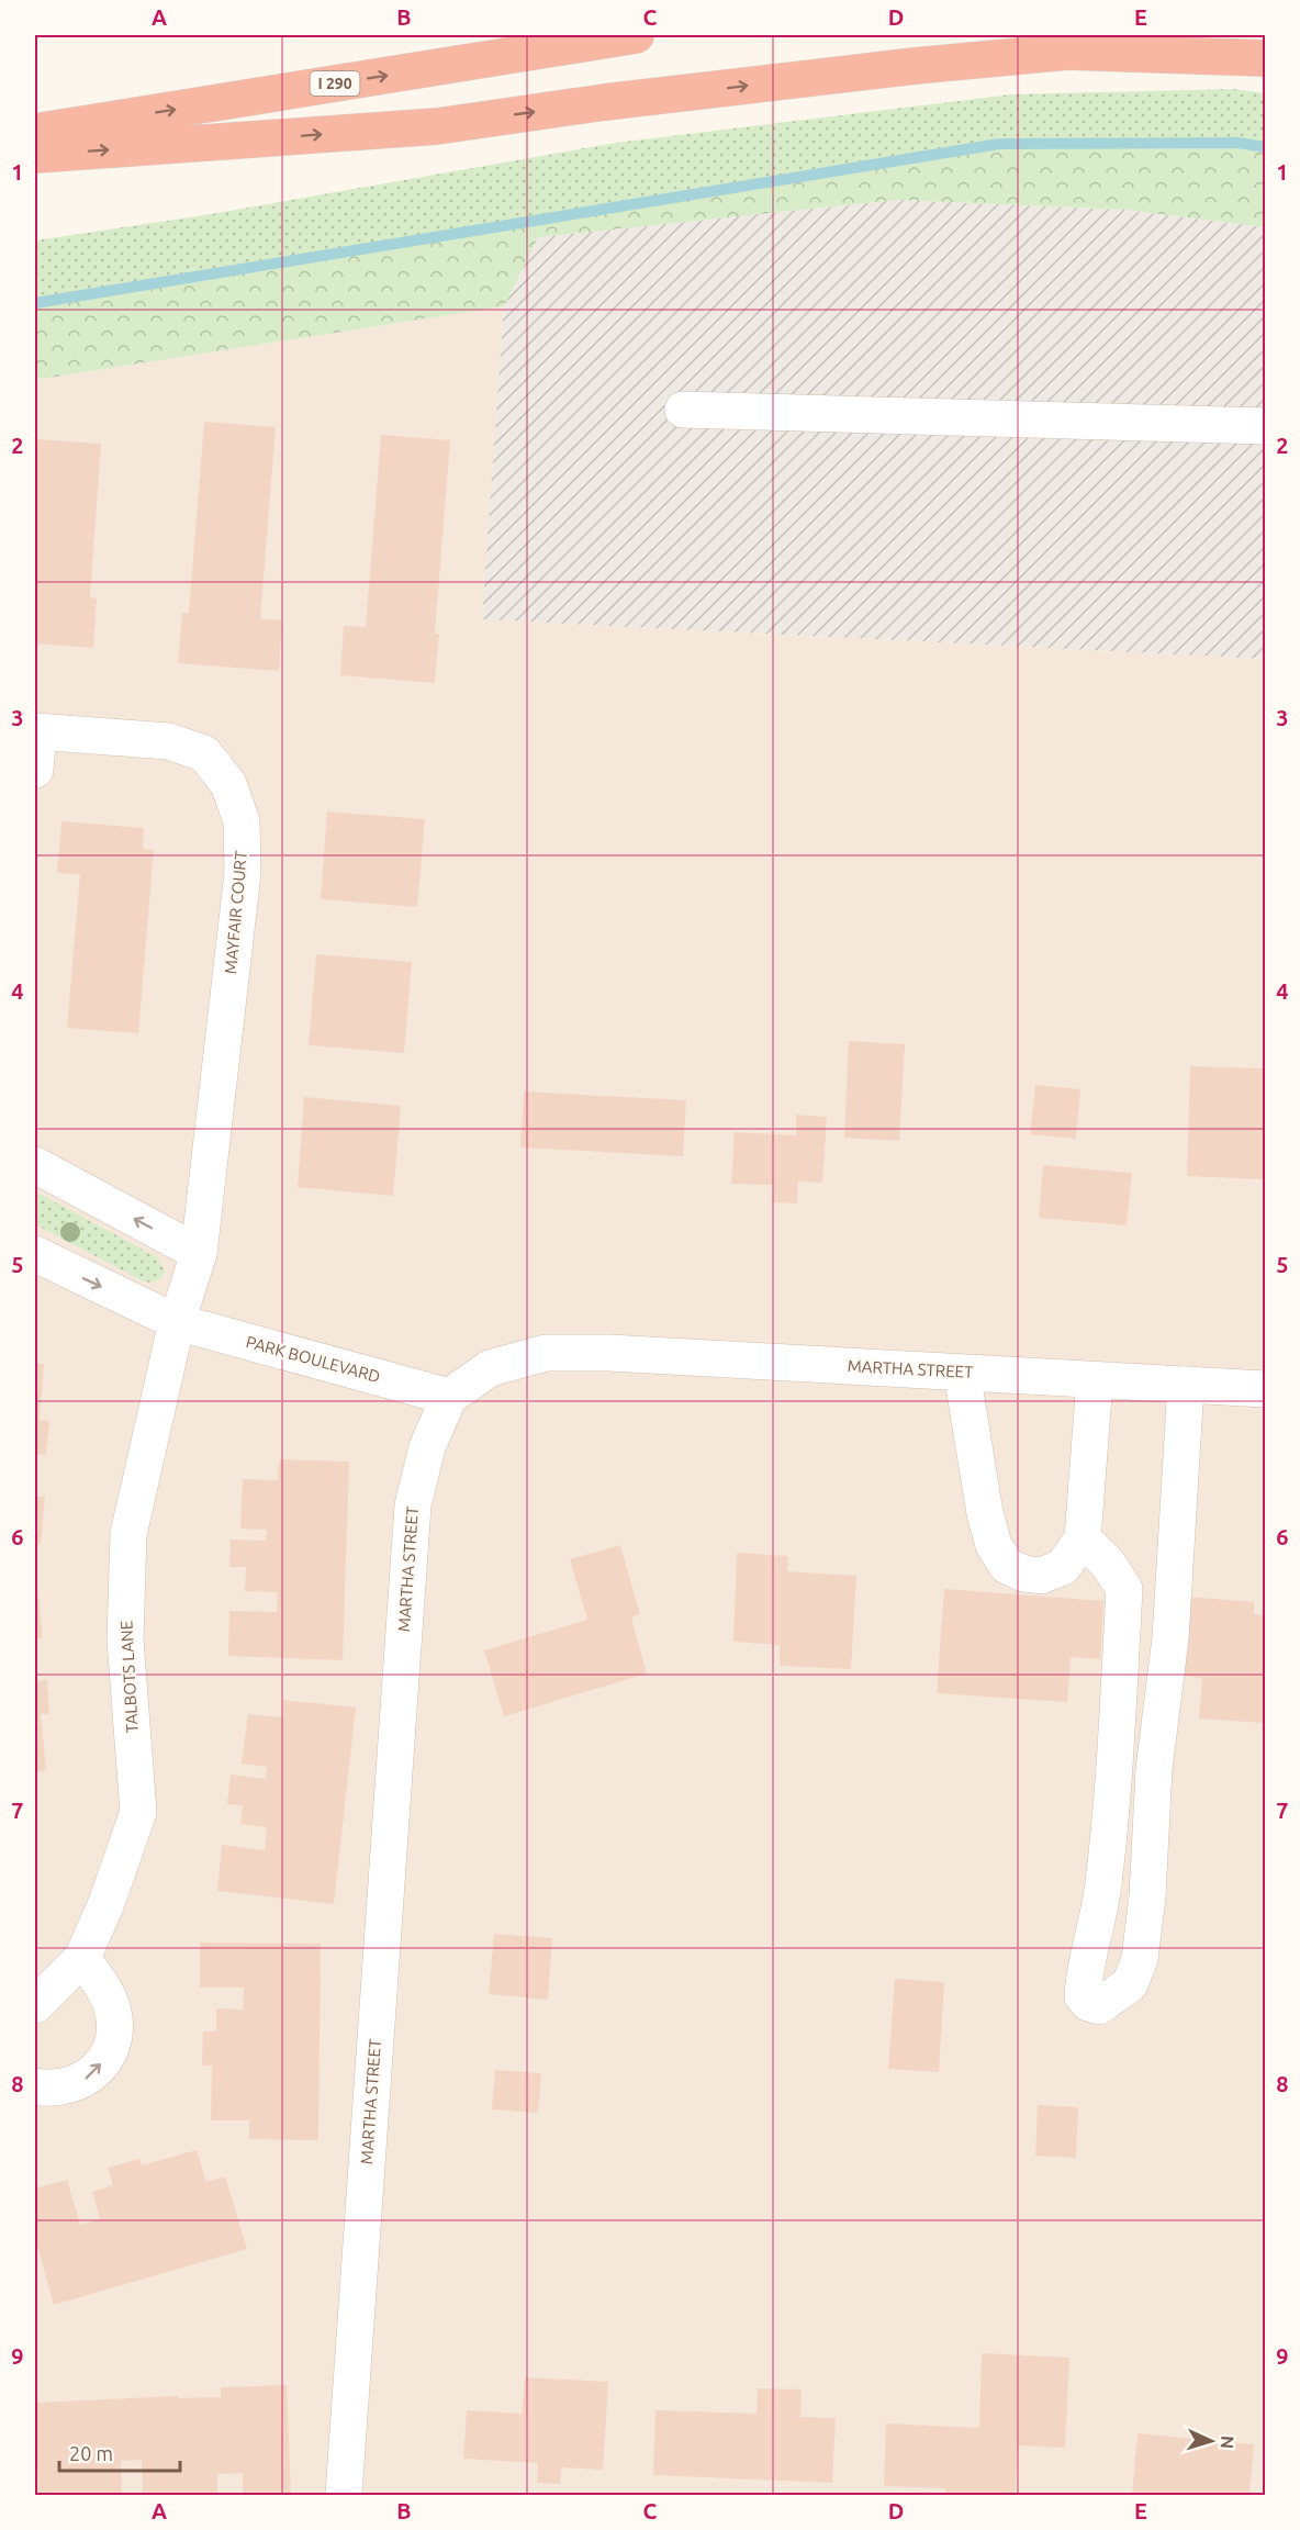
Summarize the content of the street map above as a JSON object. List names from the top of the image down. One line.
{"streets":{"highway":["I 290"],"street":["MAYFAIR COURT","PARK BOULEVARD","MARTHA STREET","TALBOTS LANE"]},"crossings":[["PARK BOULEVARD","MARTHA STREET"],["PARK BOULEVARD","TALBOTS LANE"]],"scale_bar":"20 m","north":"right","grid":{"columns":["A","B","C","D","E"],"rows":["1","2","3","4","5","6","7","8","9"]}}
